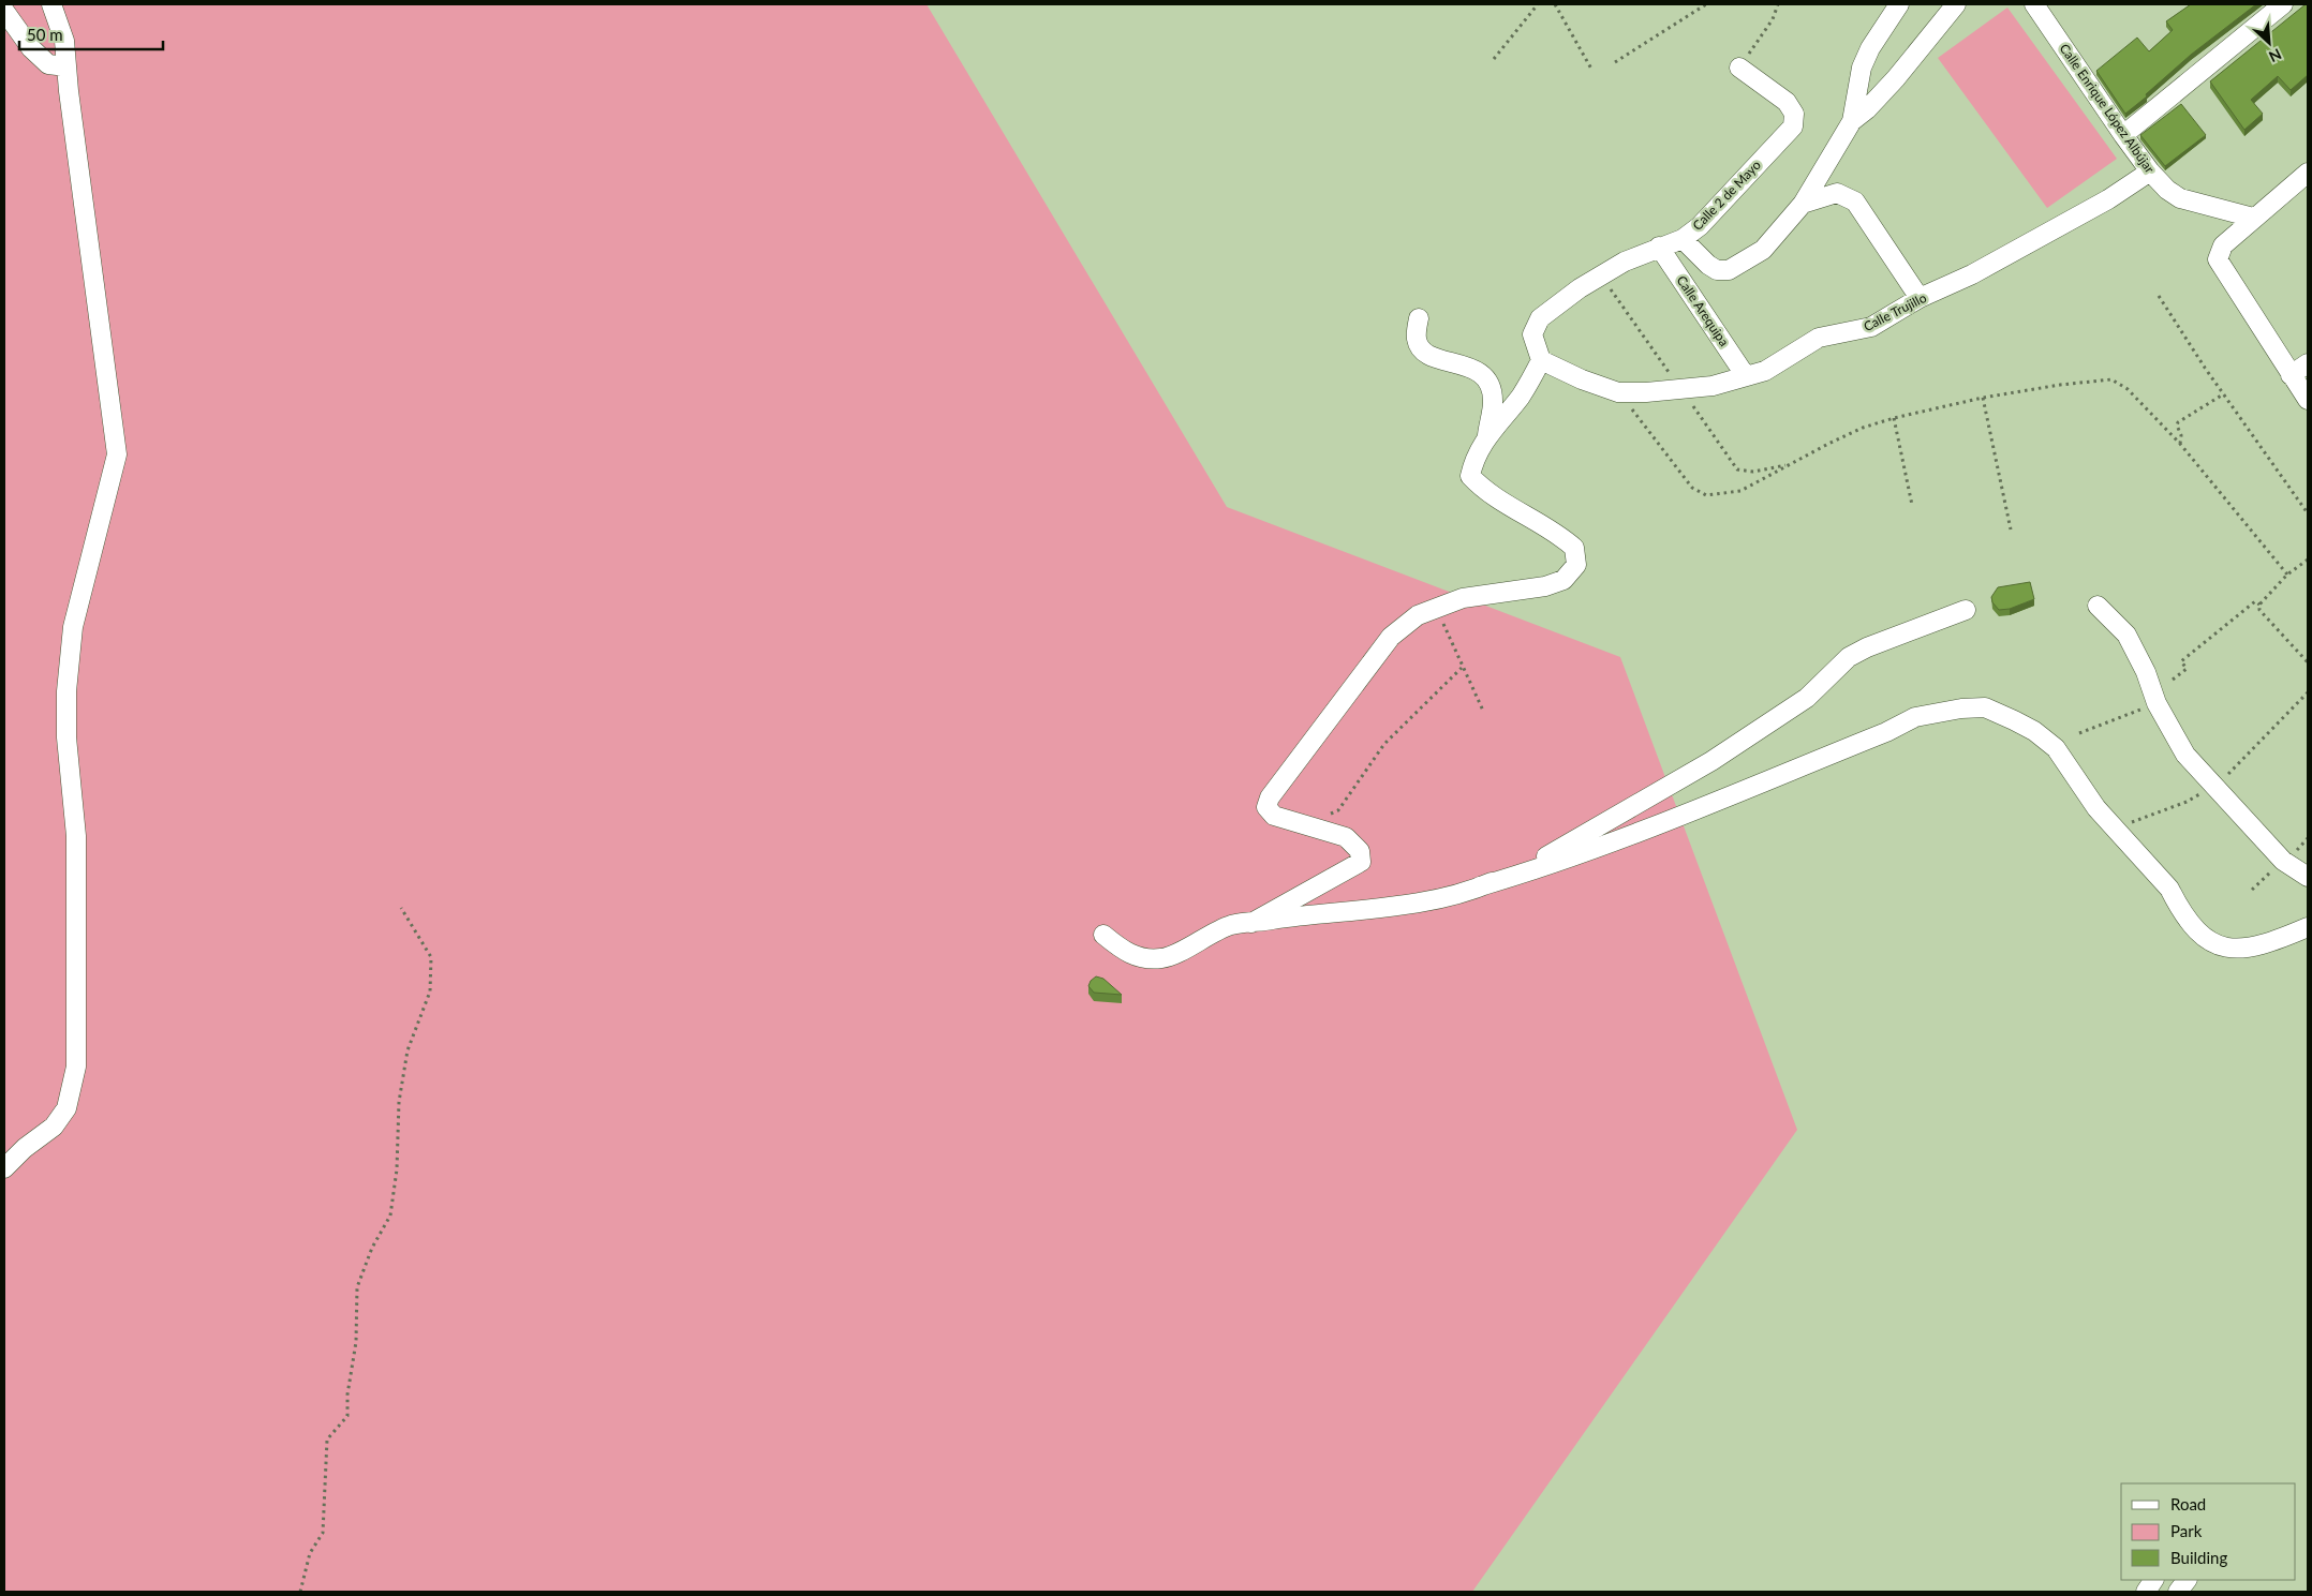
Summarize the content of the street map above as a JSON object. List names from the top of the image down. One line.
{"streets":{"street":["Calle Enrique López Albújar","Calle 2 de Mayo","Calle Arequipa","Calle Trujillo"]},"crossings":[["Calle Enrique López Albújar","Calle Trujillo"],["Calle 2 de Mayo","Calle Arequipa"],["Calle 2 de Mayo","Calle Trujillo"],["Calle Arequipa","Calle Trujillo"]],"legend":["Road","Park","Building"],"scale_bar":"50 m","north":"bottom right"}
